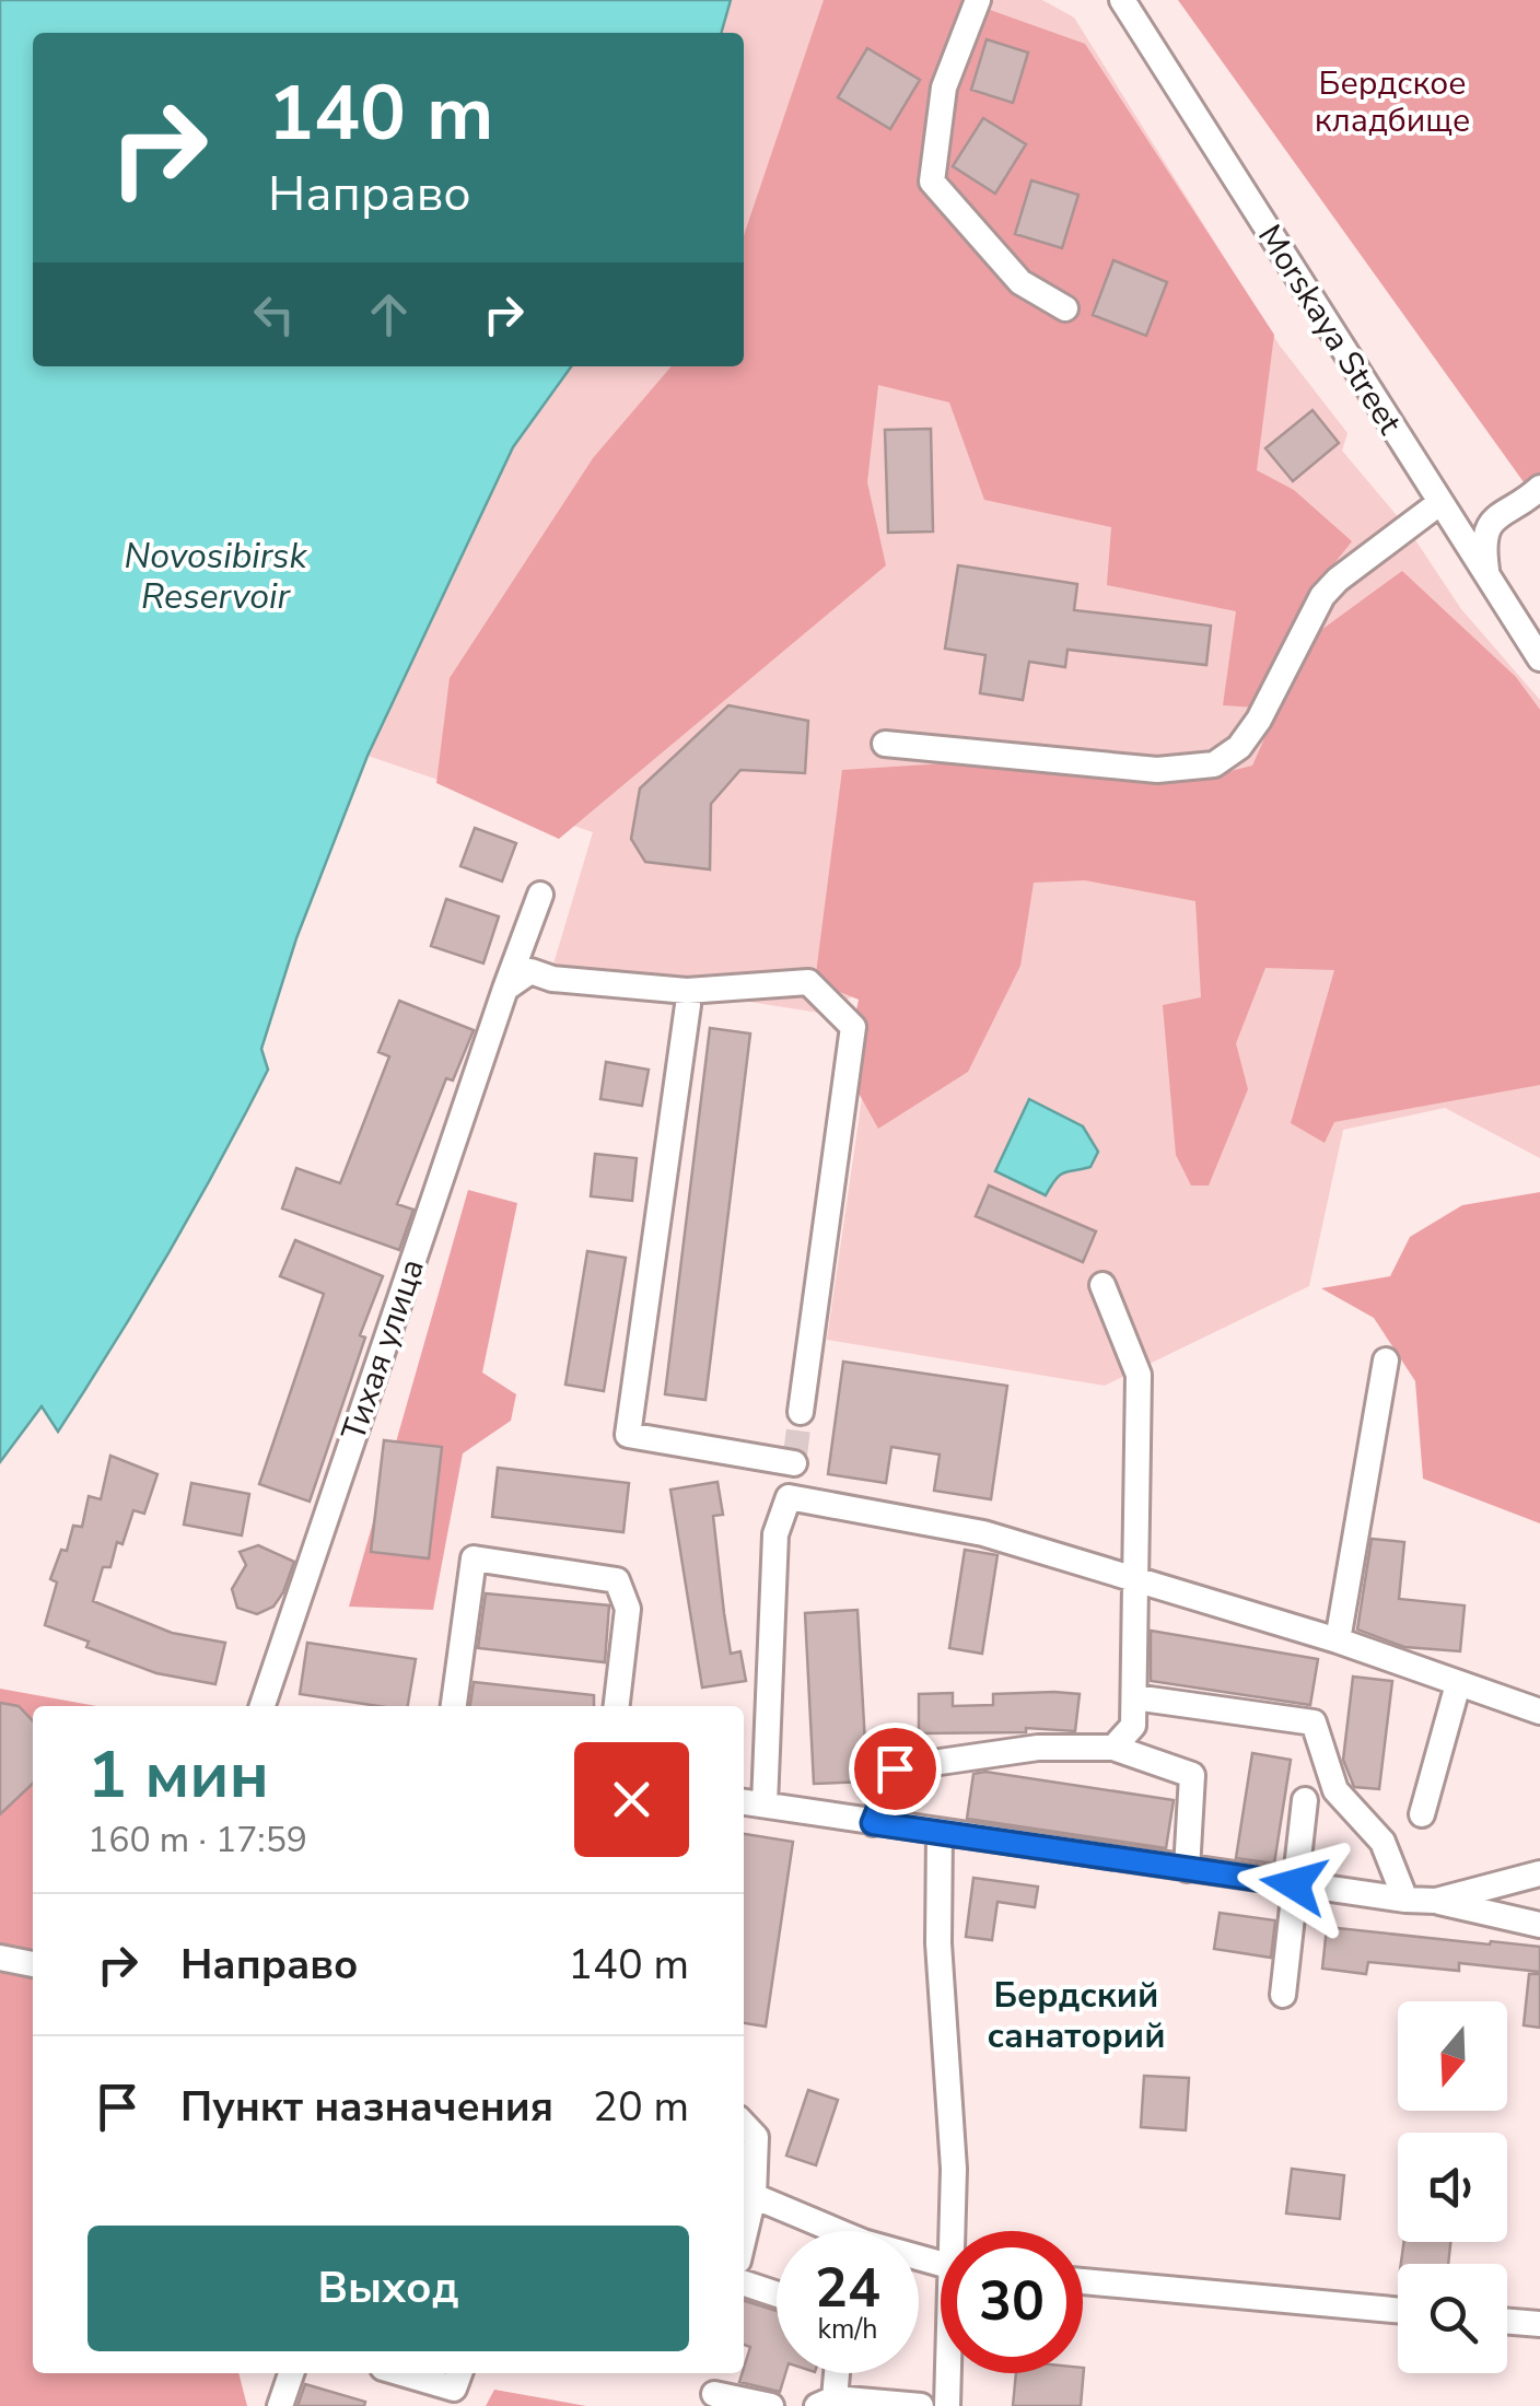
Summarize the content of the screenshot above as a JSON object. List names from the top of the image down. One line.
{"streets":{"street":["Morskaya Street","Тихая улица"]},"districts":["Бердский санаторий"],"water":["Novosibirsk Reservoir"],"parks":["Бердское кладбище"],"north":"bottom","page":{"turn":["140 m","Направо"],"heading":["1 мин","160 m · 17:59"],"list":[{"name":"Направо","value":"140 m"},{"name":"Пункт назначения","value":"20 m"}],"buttons":"Выход","speed":"24 km/h","limit":"30"}}
